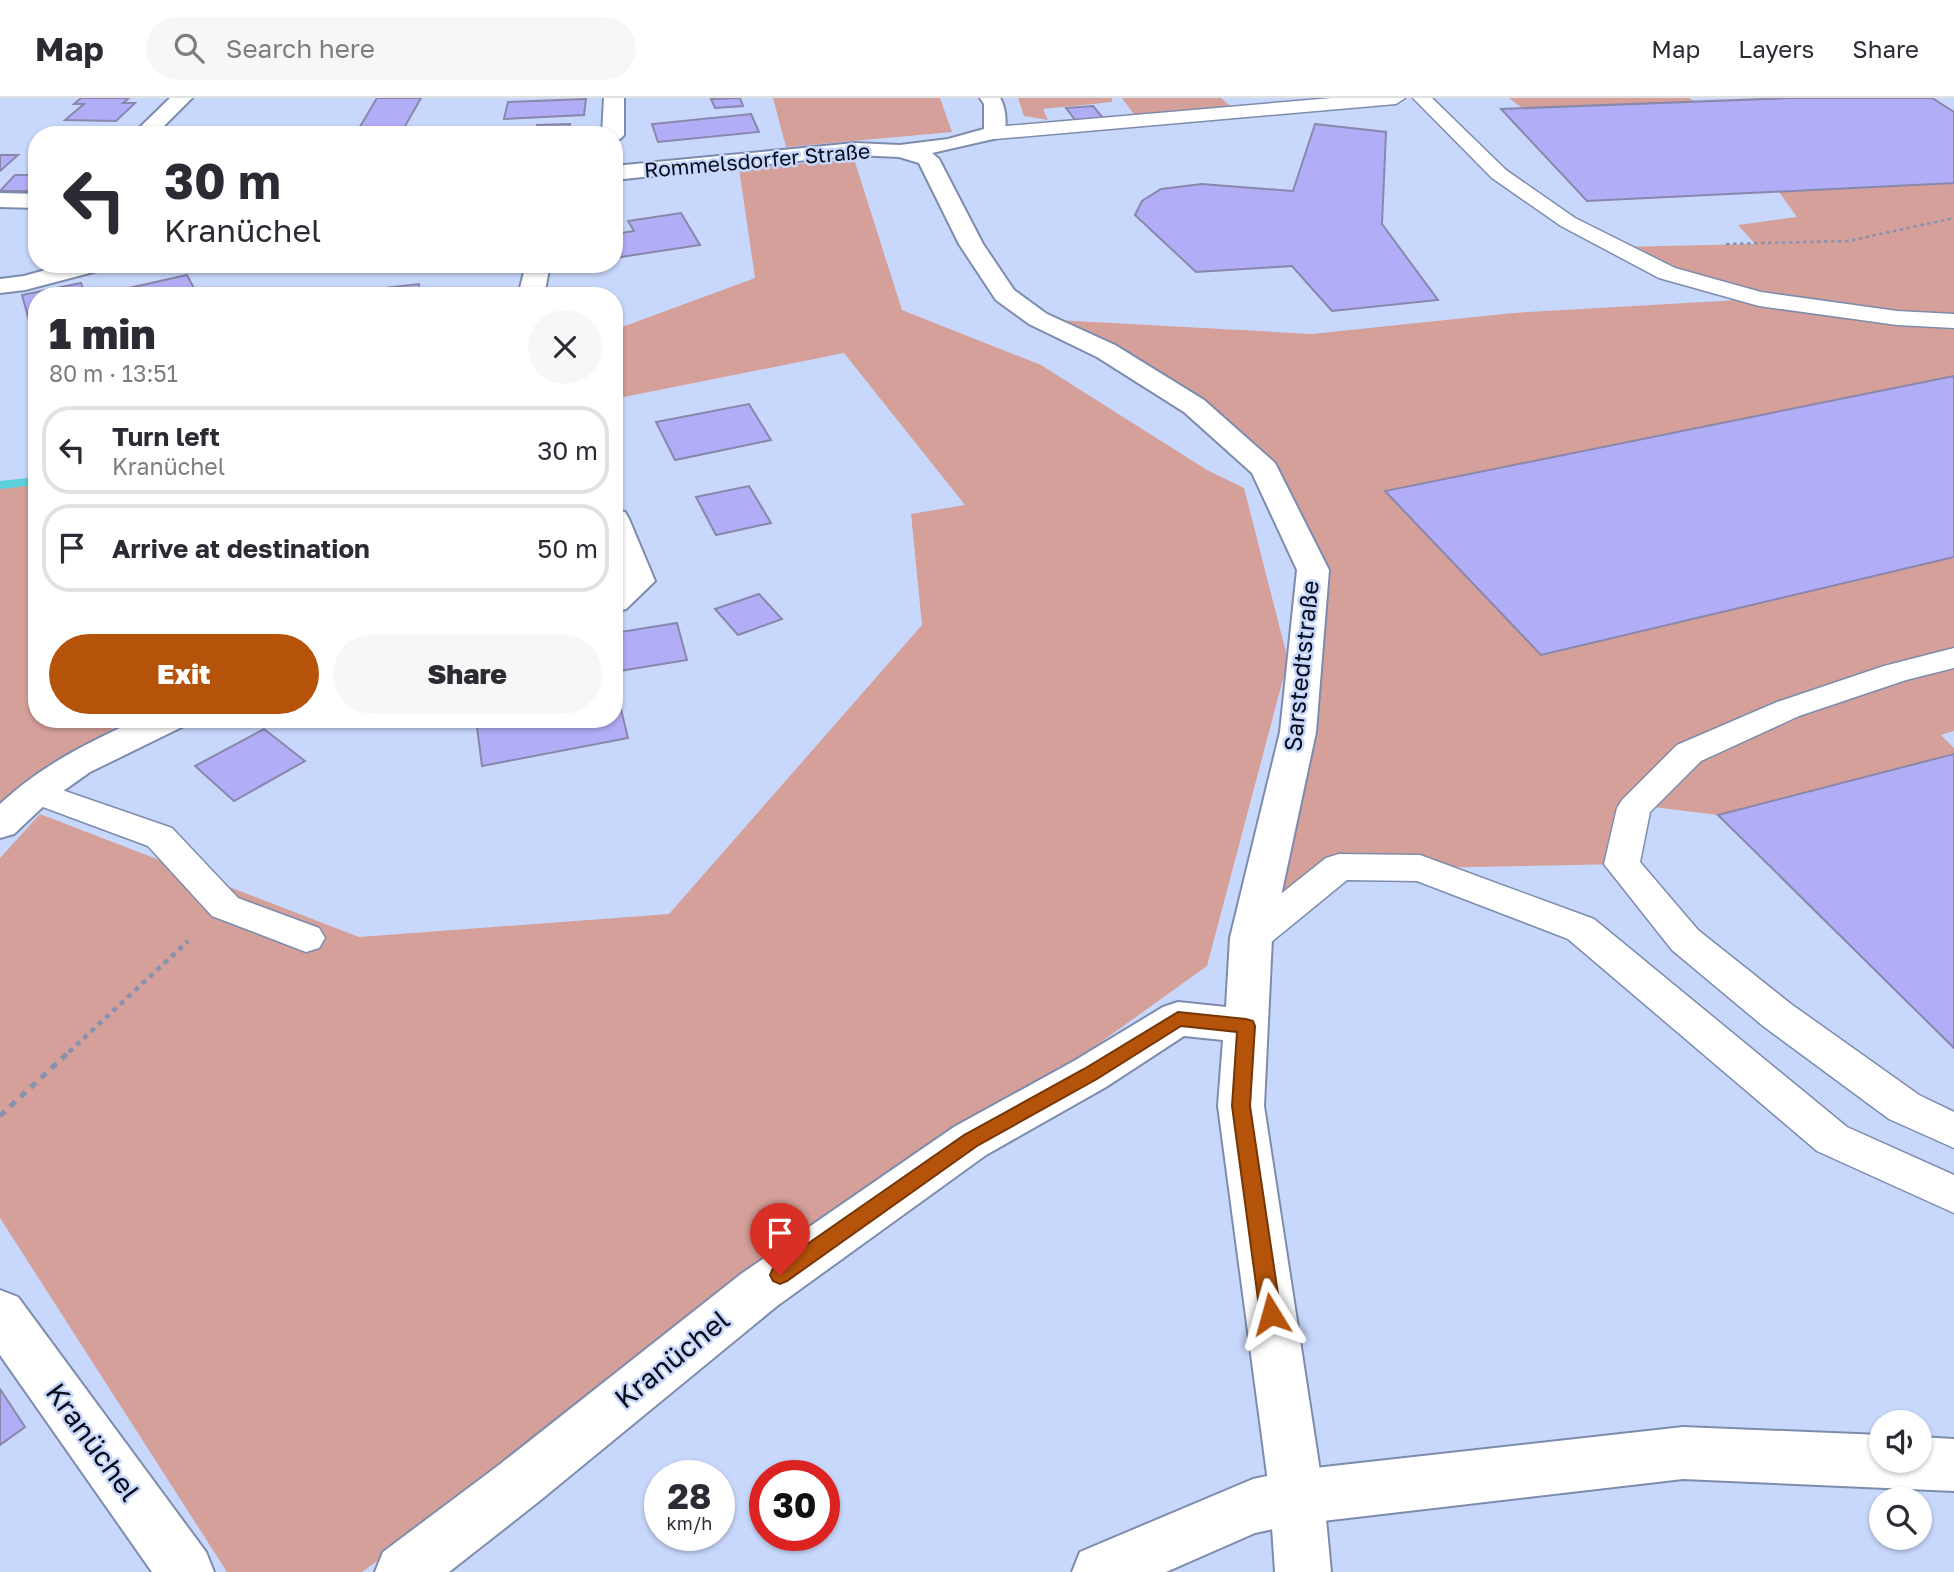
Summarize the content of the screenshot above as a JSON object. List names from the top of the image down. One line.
{"streets":{"street":["Rommelsdorfer Straße","Sarstedtstraße","Kranüchel"]},"crossings":[["Rommelsdorfer Straße","Sarstedtstraße"],["Sarstedtstraße","Kranüchel"]],"page":{"header":"Map","search":"Search here","nav":["Map","Layers","Share"],"turn":["30 m","Kranüchel"],"heading":["1 min","80 m · 13:51"],"list":[{"name":"Turn left","note":"Kranüchel","value":"30 m"},{"name":"Arrive at destination","value":"50 m"}],"buttons":["Exit","Share"],"speed":"28 km/h","limit":"30"}}
